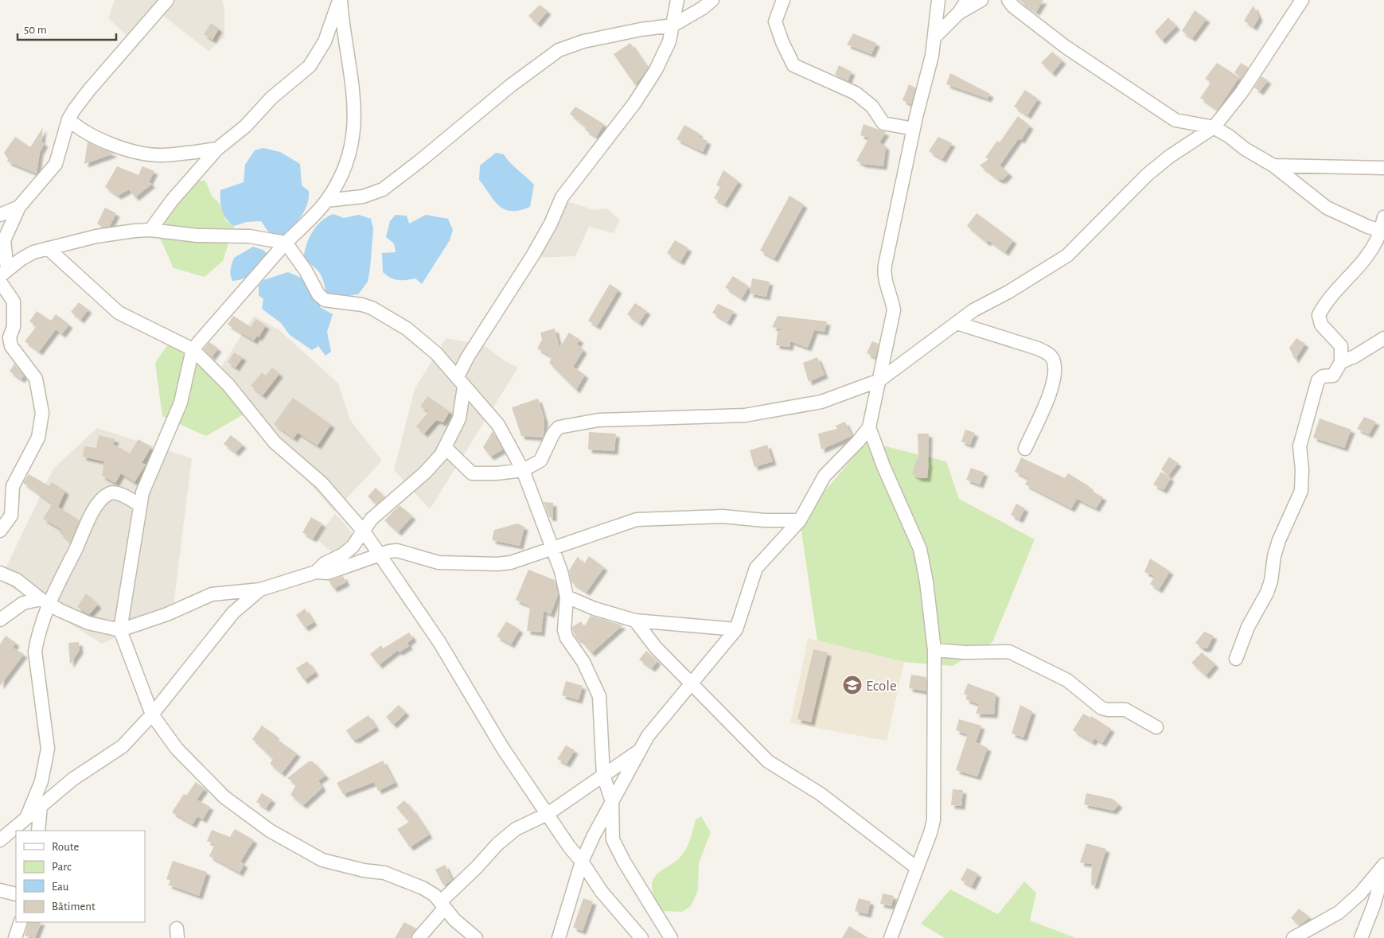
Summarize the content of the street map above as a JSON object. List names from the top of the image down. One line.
{"places":{"school or university":["Ecole"]},"legend":["Route","Parc","Eau","Bâtiment"],"scale_bar":"50 m"}
